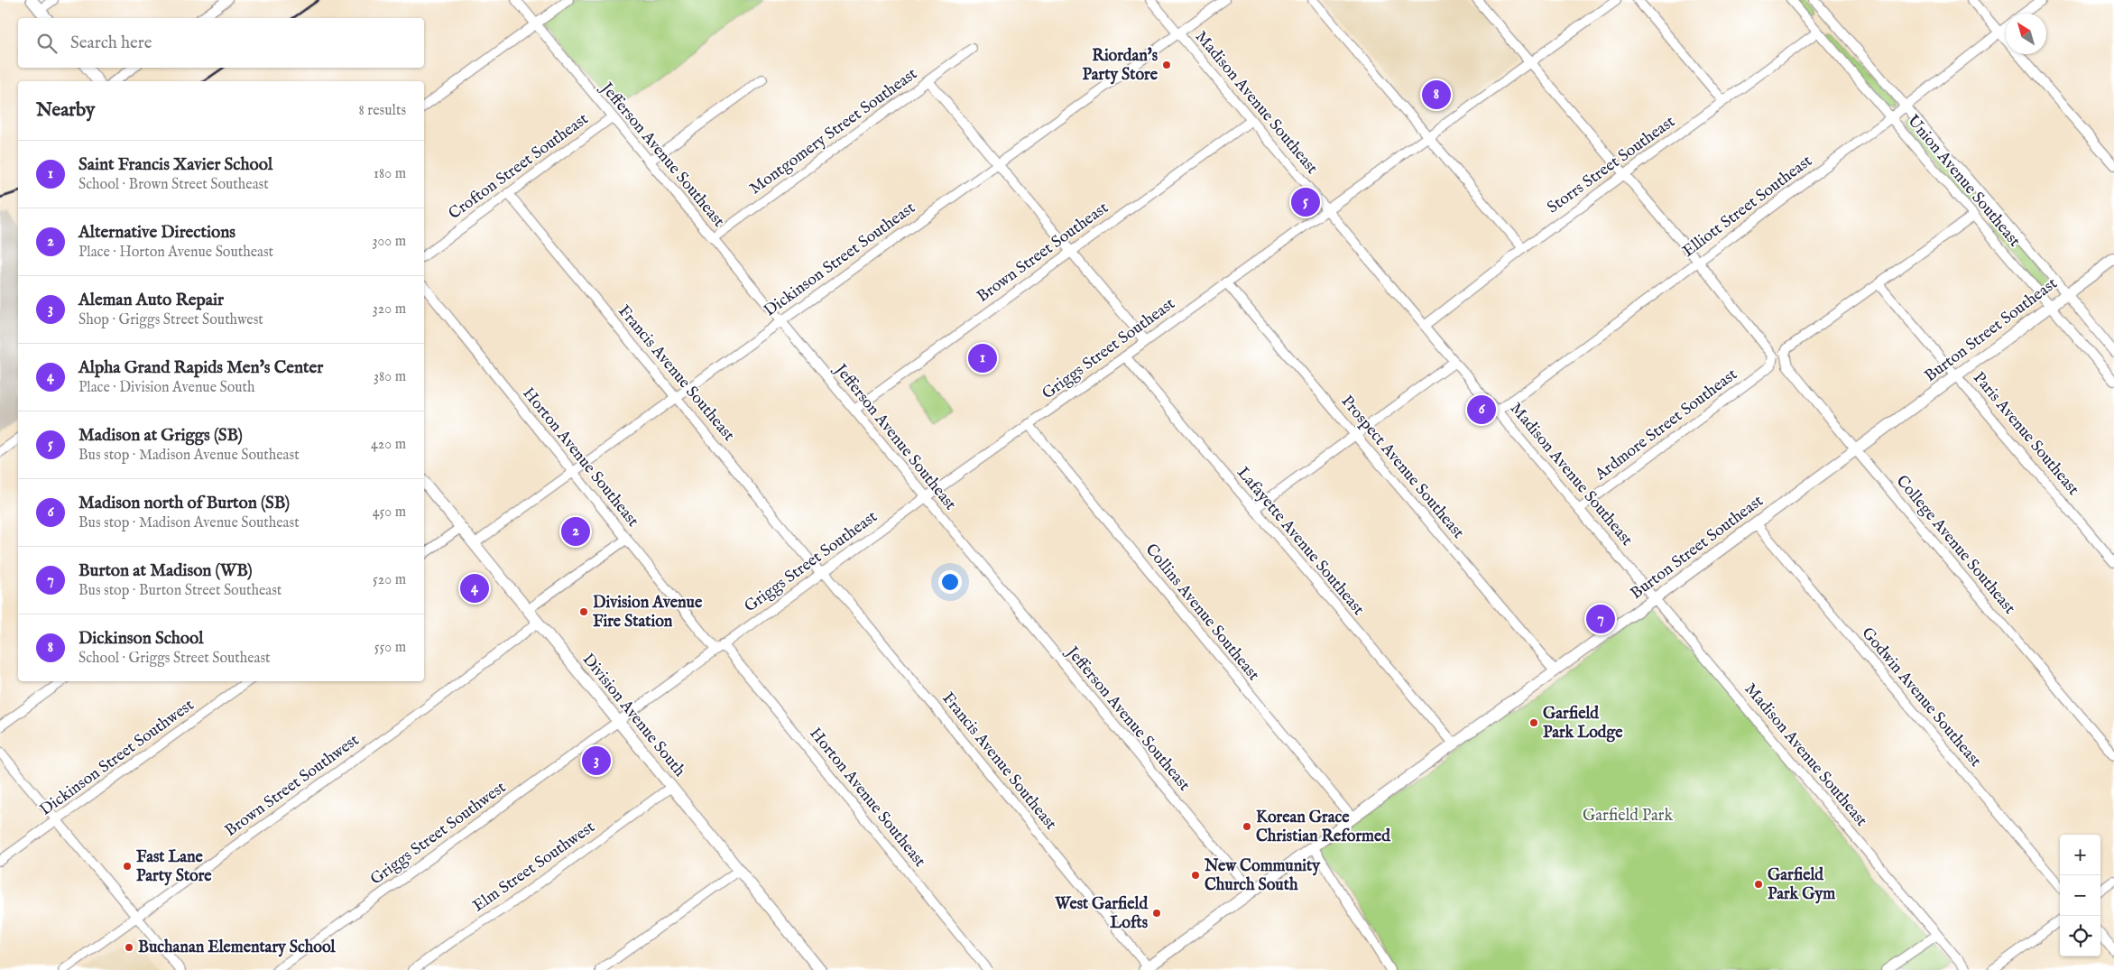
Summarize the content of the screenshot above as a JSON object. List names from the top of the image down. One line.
{"streets":{"main road":["Burton Street Southeast","Division Avenue South"],"street":["Madison Avenue Southeast","Montgomery Street Southeast","Jefferson Avenue Southeast","Storrs Street Southeast","Crofton Street Southeast","Union Avenue Southeast","Elliott Street Southeast","Brown Street Southeast","Dickinson Street Southeast","Griggs Street Southeast","Francis Avenue Southeast","Ardmore Street Southeast","Paris Avenue Southeast","Horton Avenue Southeast","Prospect Avenue Southeast","Lafayette Avenue Southeast","College Avenue Southeast","Collins Avenue Southeast","Godwin Avenue Southeast","Dickinson Street Southwest","Brown Street Southwest","Griggs Street Southwest","Elm Street Southwest"]},"crossings":[["Madison Avenue Southeast","Storrs Street Southeast"],["Madison Avenue Southeast","Elliott Street Southeast"],["Madison Avenue Southeast","Brown Street Southeast"],["Madison Avenue Southeast","Dickinson Street Southeast"],["Madison Avenue Southeast","Burton Street Southeast"],["Madison Avenue Southeast","Griggs Street Southeast"],["Madison Avenue Southeast","Ardmore Street Southeast"],["Montgomery Street Southeast","Jefferson Avenue Southeast"],["Jefferson Avenue Southeast","Crofton Street Southeast"],["Jefferson Avenue Southeast","Brown Street Southeast"],["Jefferson Avenue Southeast","Dickinson Street Southeast"],["Jefferson Avenue Southeast","Burton Street Southeast"],["Jefferson Avenue Southeast","Griggs Street Southeast"],["Storrs Street Southeast","Union Avenue Southeast"],["Crofton Street Southeast","Francis Avenue Southeast"],["Union Avenue Southeast","Elliott Street Southeast"],["Union Avenue Southeast","Burton Street Southeast"],["Elliott Street Southeast","Ardmore Street Southeast"],["Dickinson Street Southeast","Francis Avenue Southeast"],["Dickinson Street Southeast","Horton Avenue Southeast"],["Dickinson Street Southeast","Division Avenue South"],["Burton Street Southeast","Francis Avenue Southeast"],["Burton Street Southeast","Paris Avenue Southeast"],["Burton Street Southeast","Prospect Avenue Southeast"],["Burton Street Southeast","Lafayette Avenue Southeast"],["Burton Street Southeast","College Avenue Southeast"],["Burton Street Southeast","Collins Avenue Southeast"],["Burton Street Southeast","Godwin Avenue Southeast"],["Griggs Street Southeast","Francis Avenue Southeast"],["Griggs Street Southeast","Horton Avenue Southeast"],["Griggs Street Southeast","Prospect Avenue Southeast"],["Griggs Street Southeast","Lafayette Avenue Southeast"],["Griggs Street Southeast","Collins Avenue Southeast"],["Griggs Street Southeast","Division Avenue South"],["Griggs Street Southeast","Griggs Street Southwest"],["Paris Avenue Southeast","College Avenue Southeast"],["Division Avenue South","Brown Street Southwest"],["Division Avenue South","Griggs Street Southwest"],["Division Avenue South","Elm Street Southwest"]],"parks":["Garfield Park"],"places":["Riordan's Party Store","Division Avenue Fire Station","Garfield Park Lodge","Korean Grace Christian Reformed","Fast Lane Party Store","New Community Church South","Garfield Park Gym","West Garfield Lofts","Buchanan Elementary School"],"north":"top left","page":{"search":"Search here","pins":["8","5","1","6","2","4","7","3"],"heading":["Nearby","8 results"],"list":[{"mark":"1","name":"Saint Francis Xavier School","note":"School · Brown Street Southeast","value":"180 m"},{"mark":"2","name":"Alternative Directions","note":"Place · Horton Avenue Southeast","value":"300 m"},{"mark":"3","name":"Aleman Auto Repair","note":"Shop · Griggs Street Southwest","value":"320 m"},{"mark":"4","name":"Alpha Grand Rapids Men's Center","note":"Place · Division Avenue South","value":"380 m"},{"mark":"5","name":"Madison at Griggs (SB)","note":"Bus stop · Madison Avenue Southeast","value":"420 m"},{"mark":"6","name":"Madison north of Burton (SB)","note":"Bus stop · Madison Avenue Southeast","value":"450 m"},{"mark":"7","name":"Burton at Madison (WB)","note":"Bus stop · Burton Street Southeast","value":"520 m"},{"mark":"8","name":"Dickinson School","note":"School · Griggs Street Southeast","value":"550 m"}],"map_buttons":["+","−"]}}
